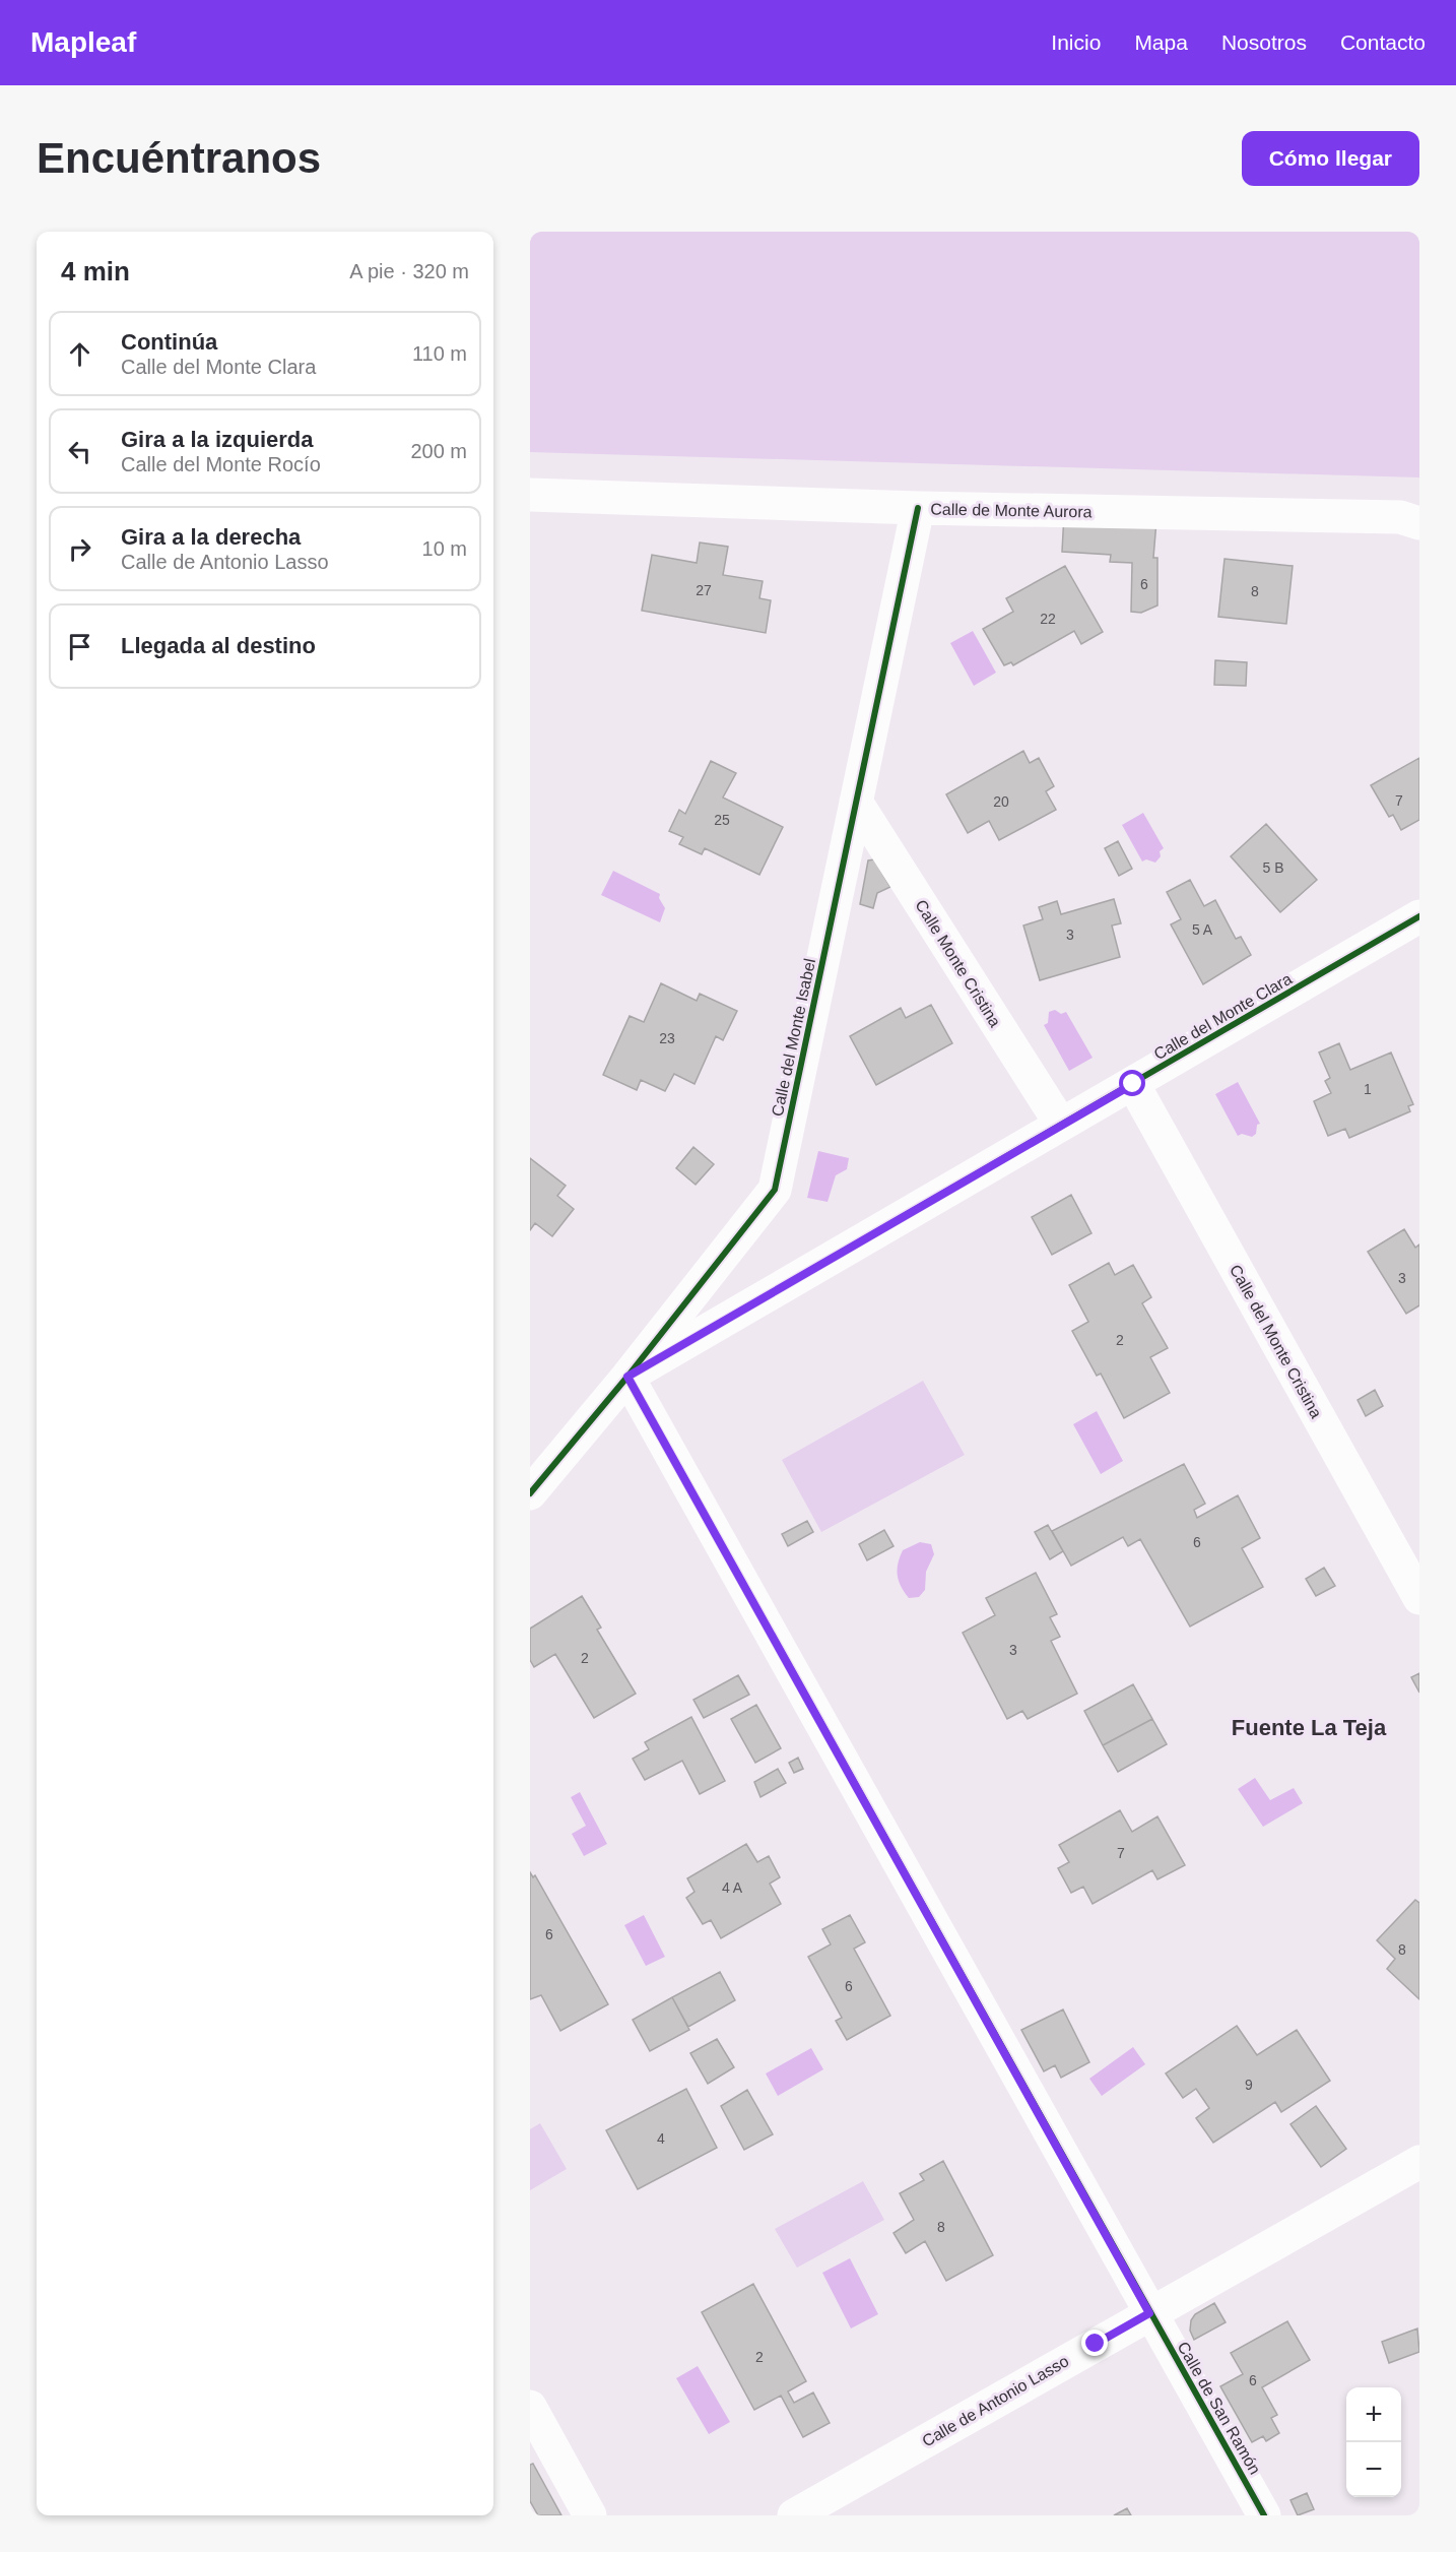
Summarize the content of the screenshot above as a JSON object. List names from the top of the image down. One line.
{"streets":{"street":["Calle de Monte Aurora","Calle Monte Cristina","Calle del Monte Clara","Calle del Monte Isabel","Calle del Monte Cristina","Calle de Antonio Lasso","Calle de San Ramón"]},"crossings":[["Calle de Monte Aurora","Calle del Monte Isabel"],["Calle Monte Cristina","Calle del Monte Clara"],["Calle Monte Cristina","Calle del Monte Isabel"],["Calle del Monte Clara","Calle del Monte Isabel"],["Calle del Monte Clara","Calle del Monte Cristina"],["Calle del Monte Clara","Calle de San Ramón"],["Calle del Monte Isabel","Calle de San Ramón"],["Calle de Antonio Lasso","Calle de San Ramón"]],"districts":["Fuente La Teja"],"house_numbers":["6","27","8","22","7","20","25","5 B","5 A","3","23","1","3","2","6","3","2","7","4 A","6","8","6","9","4","8","2","6"],"page":{"header":"Mapleaf","nav":["Inicio","Mapa","Nosotros","Contacto"],"buttons":"Cómo llegar","title":"Encuéntranos","heading":["4 min","A pie · 320 m"],"list":[["Continúa","Calle del Monte Clara","110 m"],["Gira a la izquierda","Calle del Monte Rocío","200 m"],["Gira a la derecha","Calle de Antonio Lasso","10 m"],"Llegada al destino"],"map_buttons":["+","−"]}}
